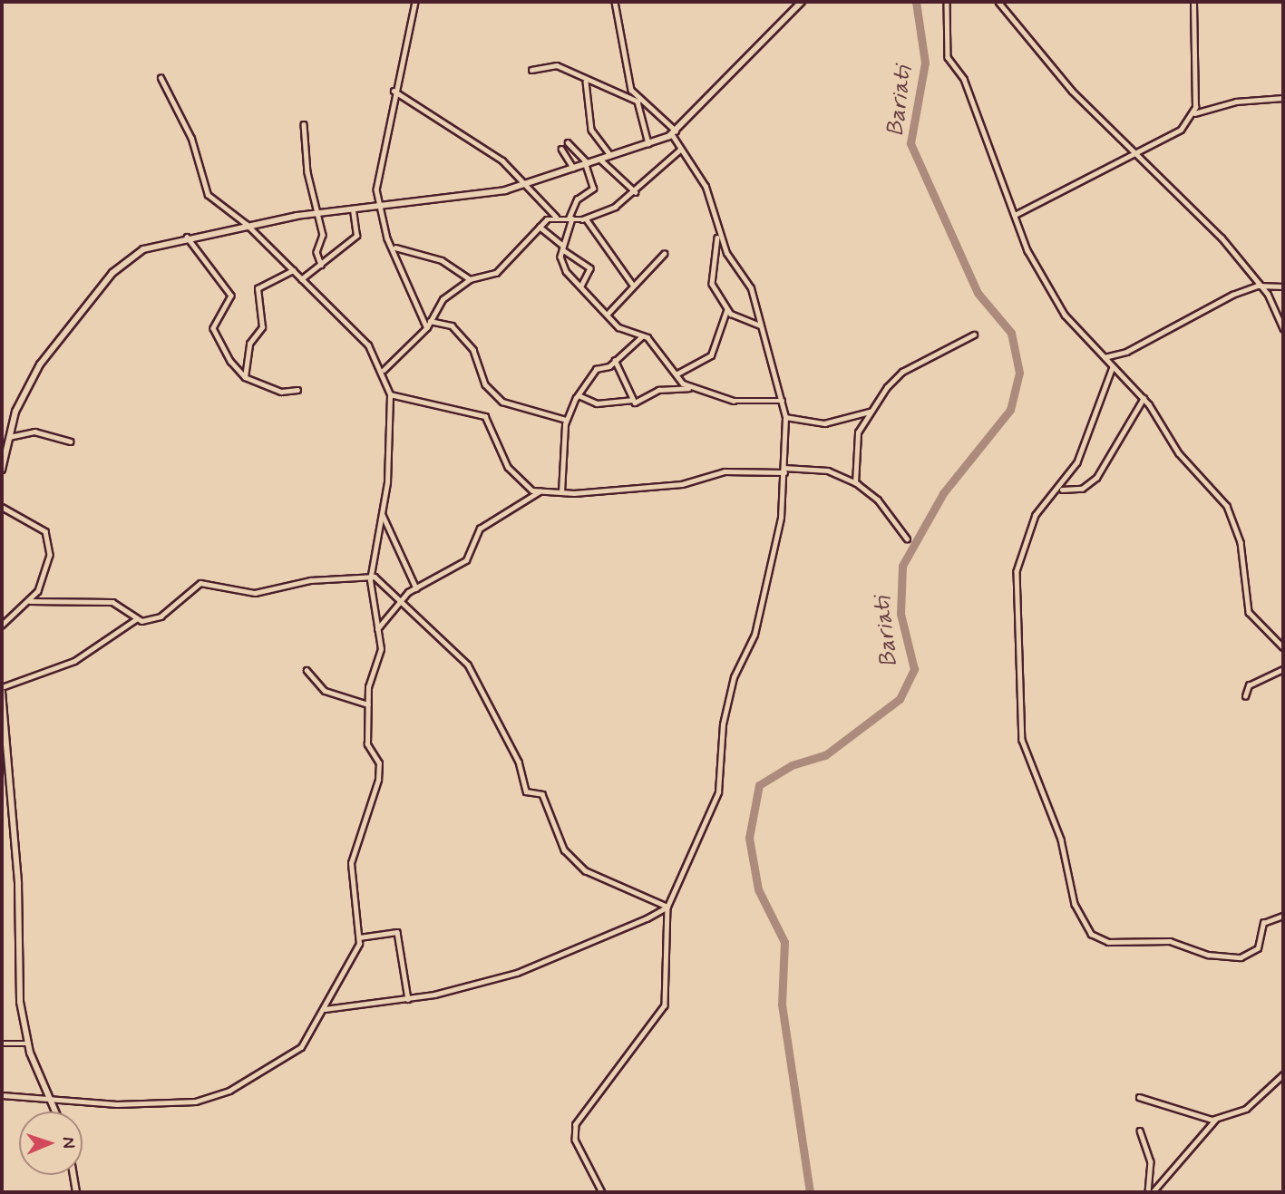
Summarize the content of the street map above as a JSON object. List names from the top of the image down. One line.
{"water":["Bariati"],"north":"right"}
